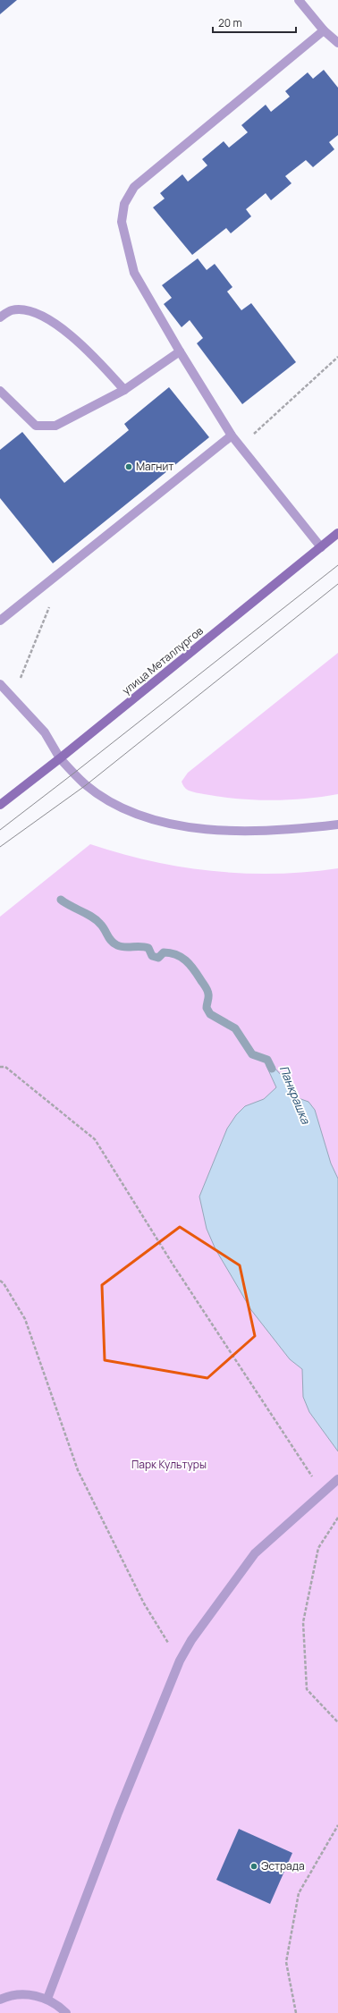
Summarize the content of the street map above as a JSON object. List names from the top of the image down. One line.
{"streets":{"main road":["улица Металлургов"]},"water":["Панкрашка"],"parks":["Парк Культуры"],"places":["Магнит","Эстрада"],"scale_bar":"20 m"}
